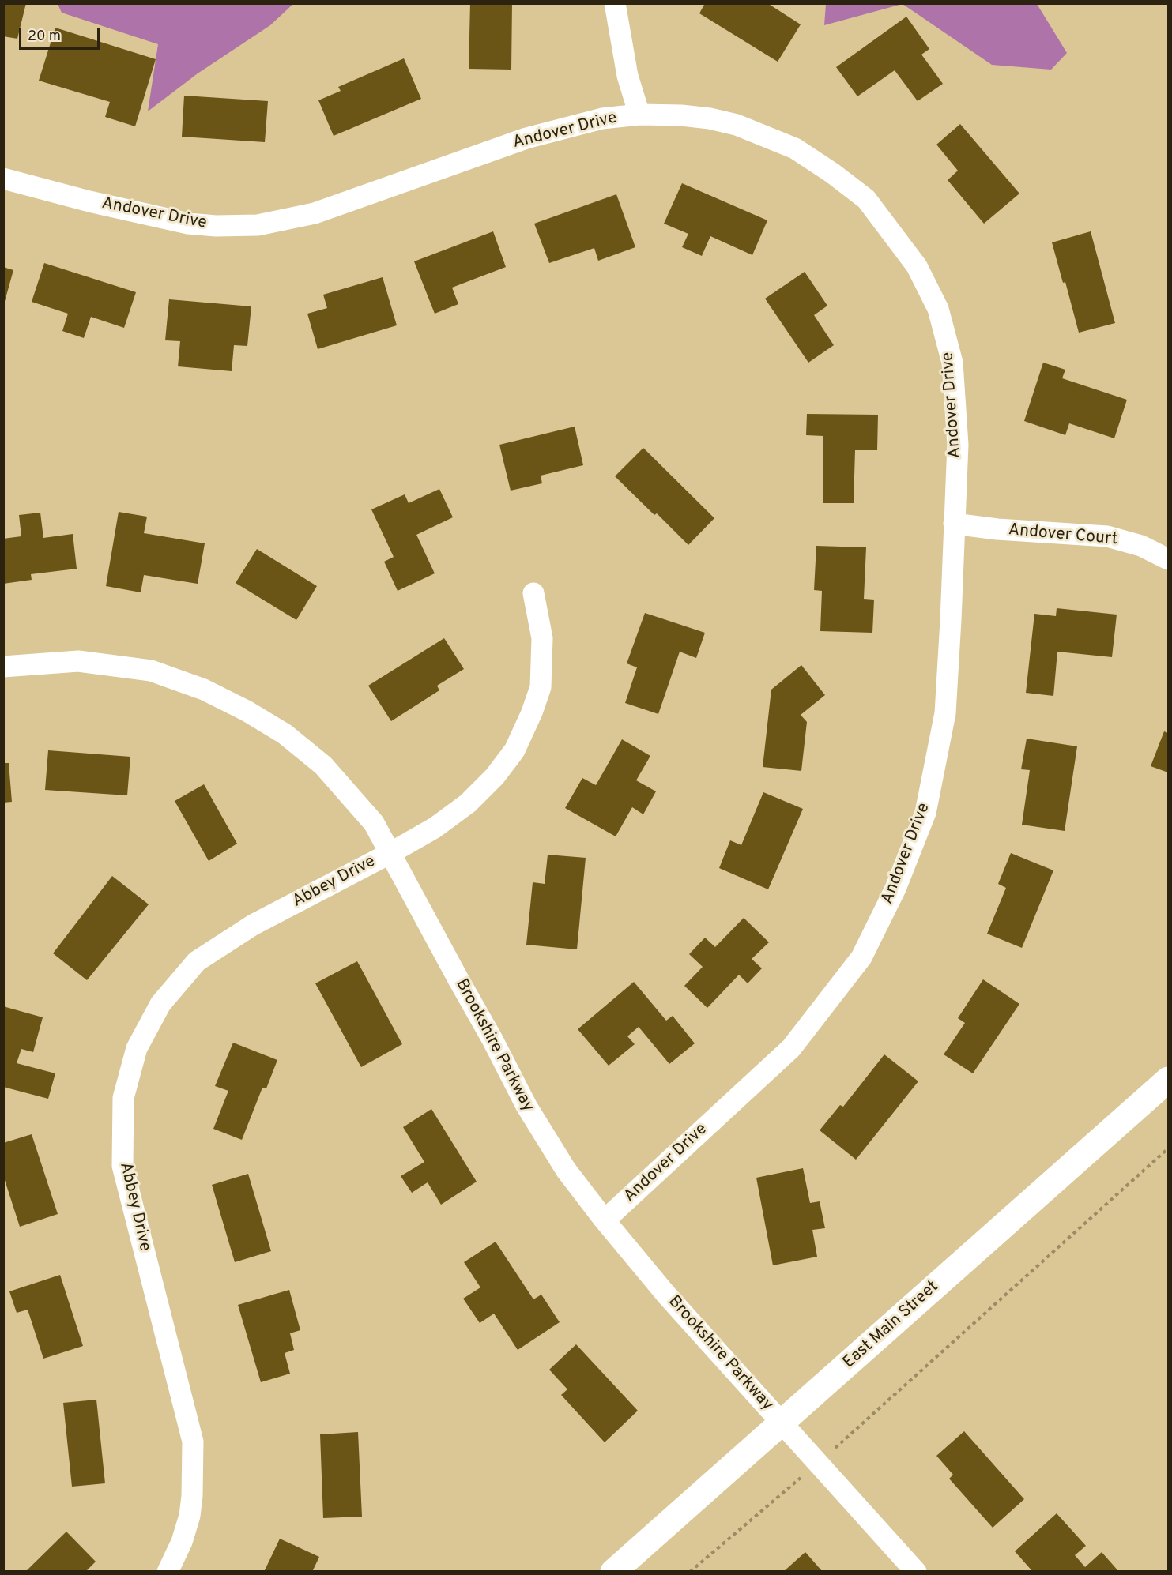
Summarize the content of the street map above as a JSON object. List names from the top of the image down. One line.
{"streets":{"main road":["East Main Street"],"street":["Andover Drive","Andover Court","Abbey Drive","Brookshire Parkway"]},"crossings":[["Andover Drive","Andover Court"],["Andover Drive","Brookshire Parkway"],["Abbey Drive","Brookshire Parkway"],["Brookshire Parkway","East Main Street"]],"scale_bar":"20 m"}
